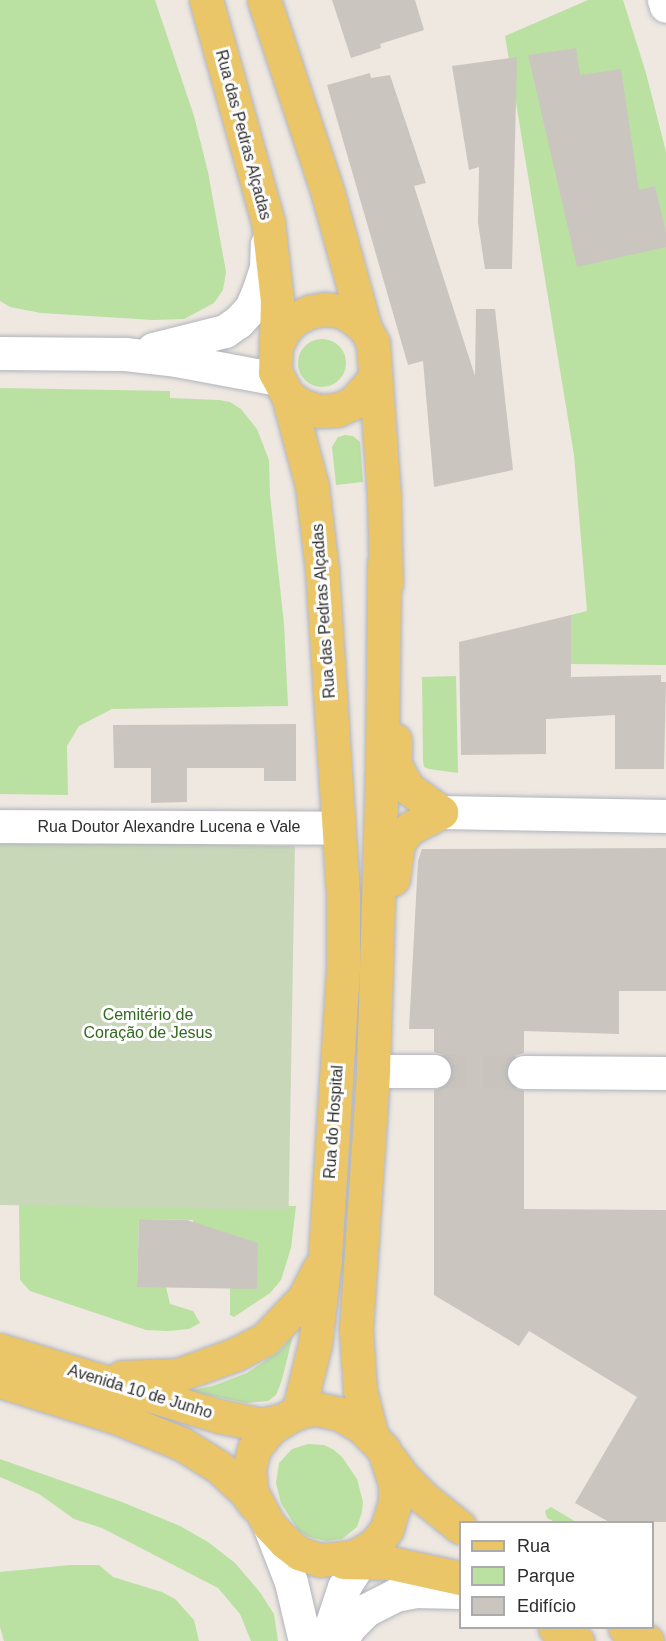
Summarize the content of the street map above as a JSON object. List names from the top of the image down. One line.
{"streets":{"main road":["Rua das Pedras Alçadas","Rua do Hospital","Avenida 10 de Junho"],"street":["Rua Doutor Alexandre Lucena e Vale"]},"crossings":[["Rua das Pedras Alçadas","Rua Doutor Alexandre Lucena e Vale"],["Rua das Pedras Alçadas","Rua do Hospital"],["Rua Doutor Alexandre Lucena e Vale","Rua do Hospital"],["Rua do Hospital","Avenida 10 de Junho"]],"parks":["Cemitério de Coração de Jesus"],"legend":["Rua","Parque","Edifício"]}
